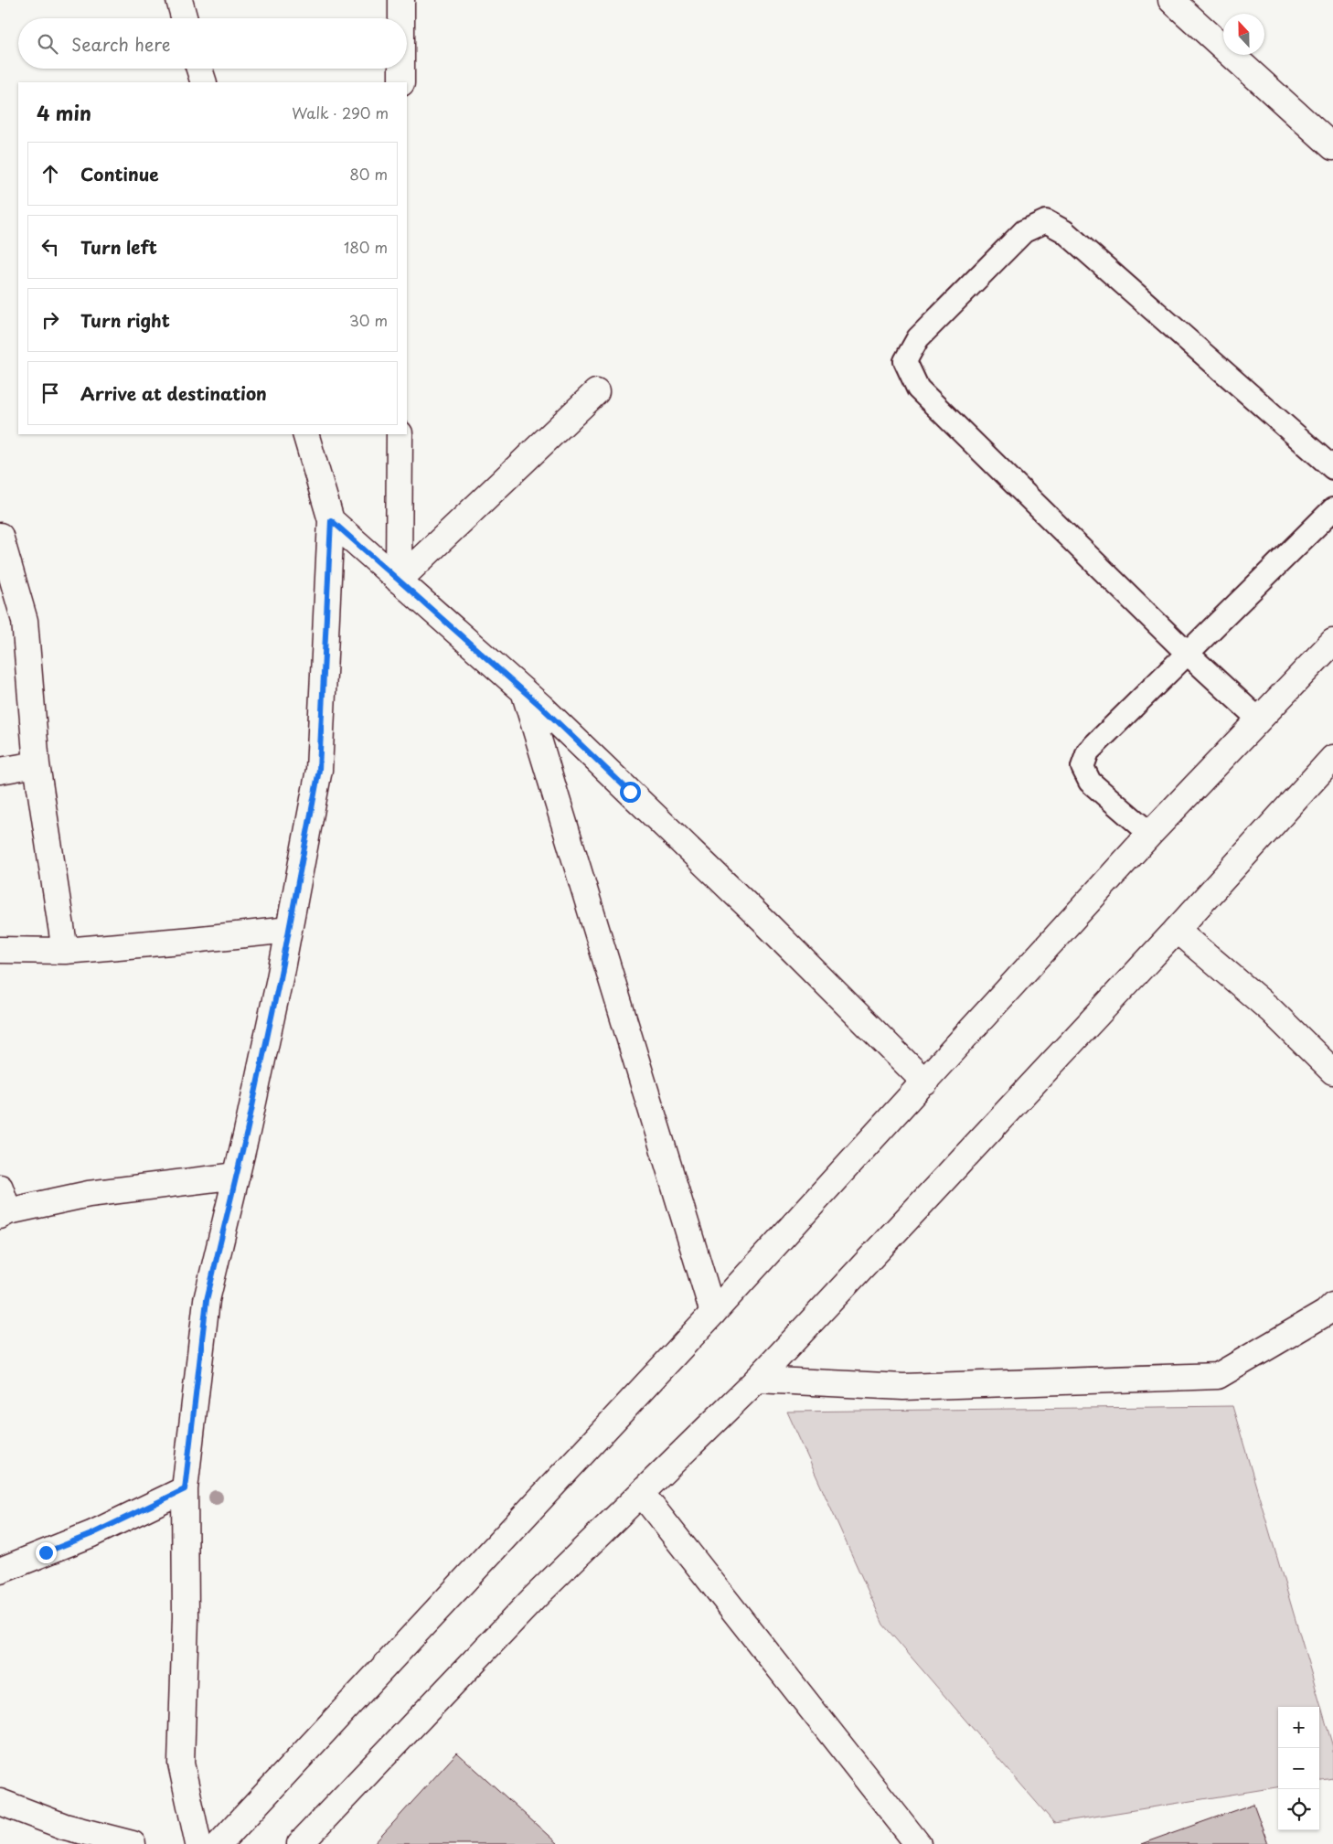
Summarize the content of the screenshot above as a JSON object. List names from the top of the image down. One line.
{"north":"top","page":{"search":"Search here","heading":["4 min","Walk · 290 m"],"list":[["Continue","80 m"],["Turn left","180 m"],["Turn right","30 m"],"Arrive at destination"],"map_buttons":["+","−"]}}
